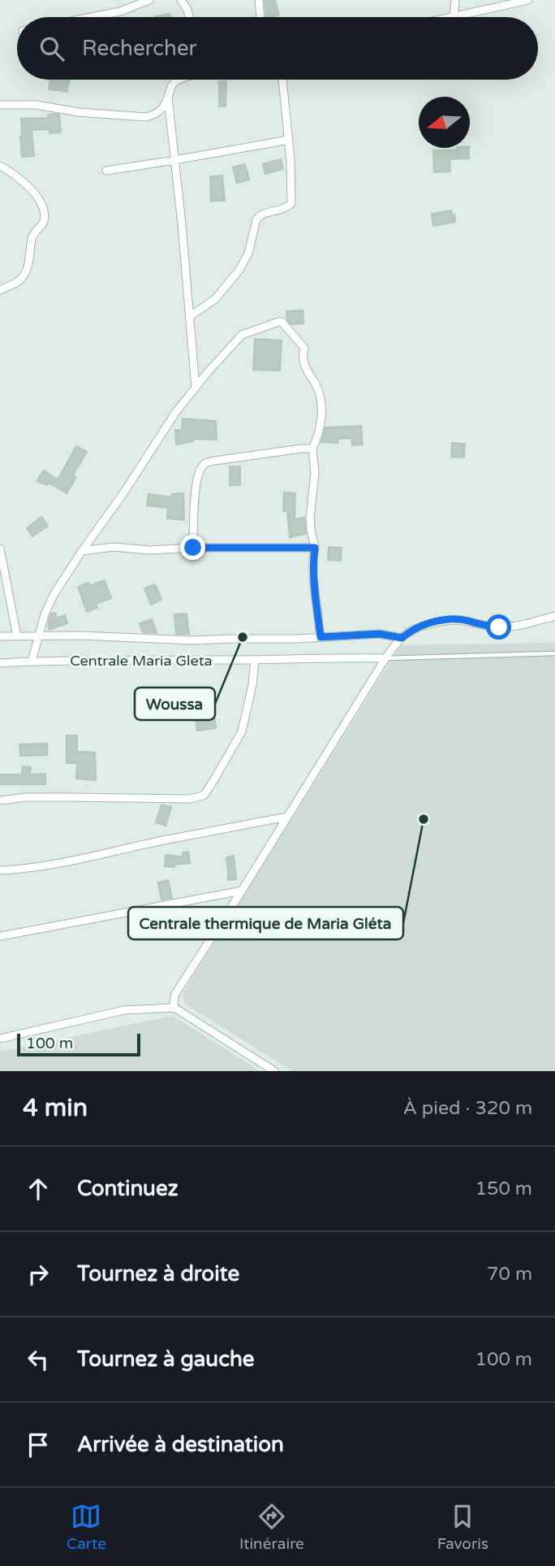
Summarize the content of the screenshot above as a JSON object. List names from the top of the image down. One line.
{"streets":{"street":["Centrale Maria Gleta"]},"places":["Woussa","Centrale thermique de Maria Gléta"],"scale_bar":"100 m","north":"left","page":{"search":"Rechercher","scale":"100 m","heading":["4 min","À pied · 320 m"],"list":[["Continuez","150 m"],["Tournez à droite","70 m"],["Tournez à gauche","100 m"],"Arrivée à destination"],"nav":["Carte","Itinéraire","Favoris"]}}
